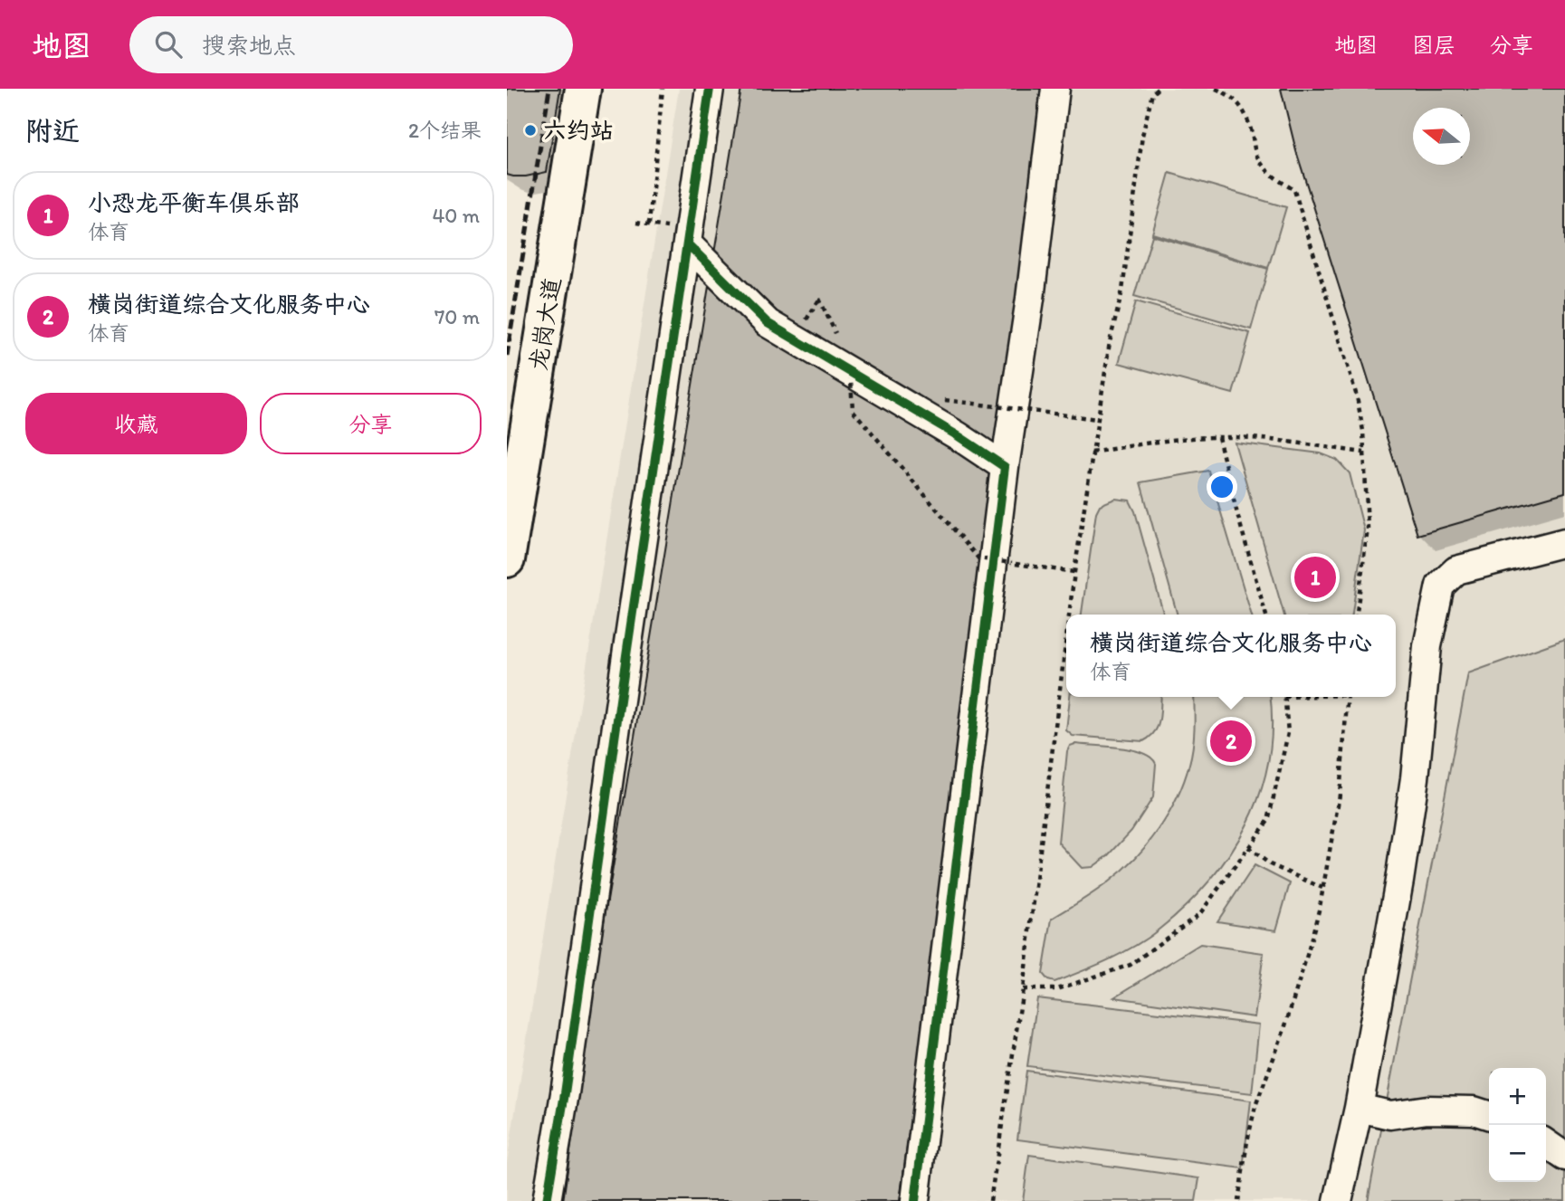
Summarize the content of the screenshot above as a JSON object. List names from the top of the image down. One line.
{"streets":{"highway":["龙岗大道"]},"places":["六约站"],"north":"left","page":{"header":"地图","search":"搜索地点","nav":["地图","图层","分享"],"heading":["附近","2个结果"],"list":[{"mark":"1","name":"小恐龙平衡车俱乐部","note":"体育","value":"40 m"},{"mark":"2","name":"横岗街道综合文化服务中心","note":"体育","value":"70 m"}],"buttons":["收藏","分享"],"pins":["1","2"],"popup":["横岗街道综合文化服务中心","体育"],"map_buttons":["+","−"]}}
